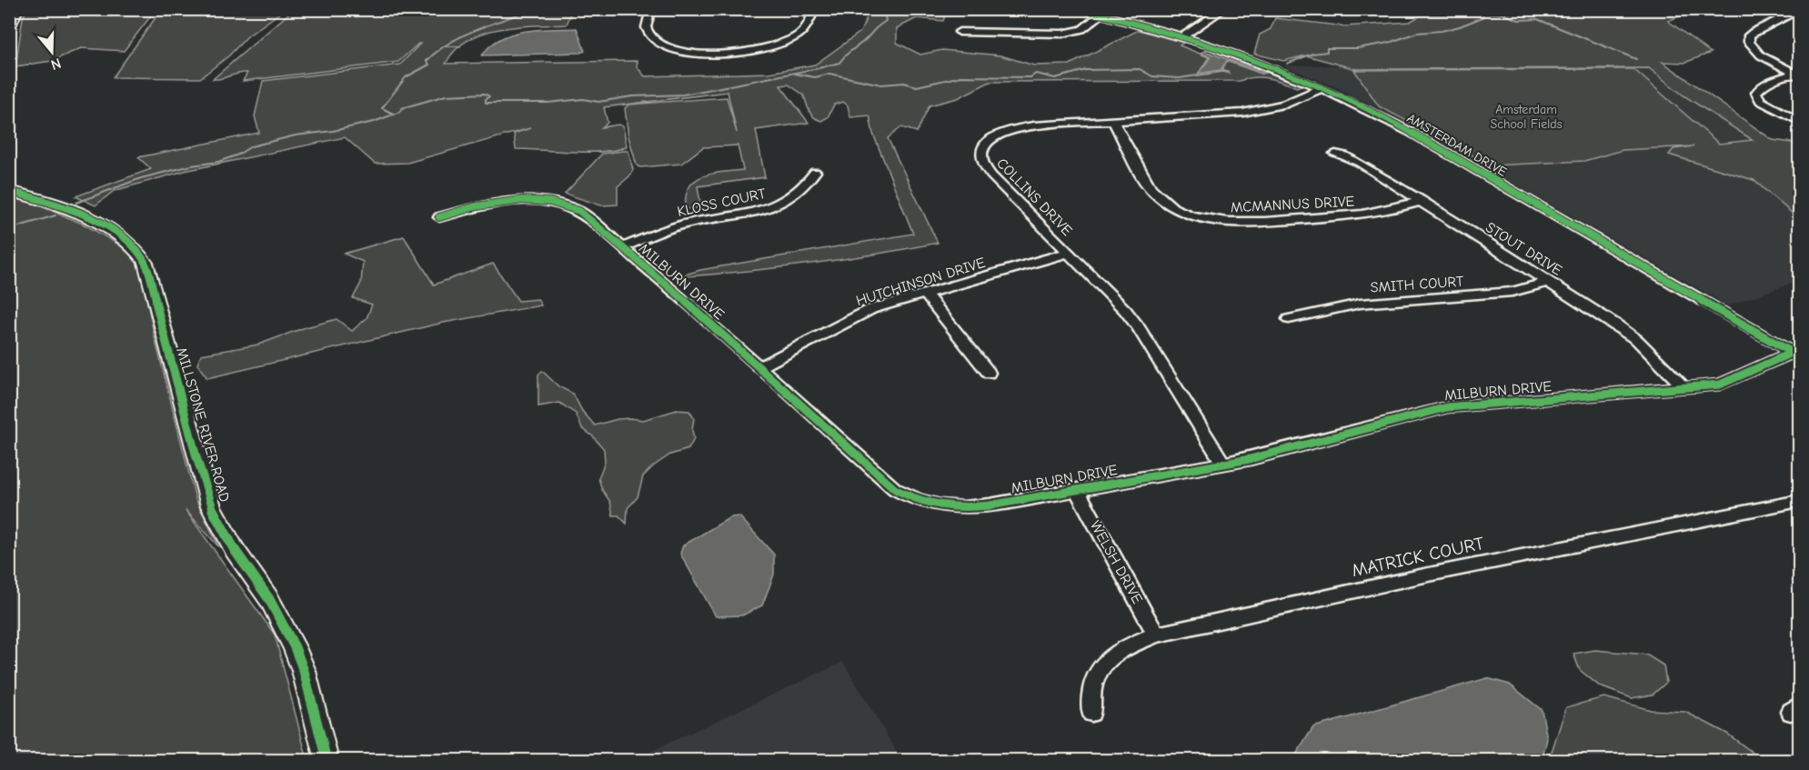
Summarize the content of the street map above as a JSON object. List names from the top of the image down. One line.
{"streets":{"main road":["MILLSTONE RIVER ROAD"],"street":["AMSTERDAM DRIVE","COLLINS DRIVE","KLOSS COURT","MCMANNUS DRIVE","STOUT DRIVE","MILBURN DRIVE","HUTCHINSON DRIVE","SMITH COURT","MATRICK COURT","WELSH DRIVE"]},"crossings":[["AMSTERDAM DRIVE","COLLINS DRIVE"],["AMSTERDAM DRIVE","MILBURN DRIVE"],["COLLINS DRIVE","MCMANNUS DRIVE"],["COLLINS DRIVE","MILBURN DRIVE"],["COLLINS DRIVE","HUTCHINSON DRIVE"],["KLOSS COURT","MILBURN DRIVE"],["MCMANNUS DRIVE","STOUT DRIVE"],["STOUT DRIVE","MILBURN DRIVE"],["STOUT DRIVE","SMITH COURT"],["MILBURN DRIVE","HUTCHINSON DRIVE"],["MILBURN DRIVE","WELSH DRIVE"],["MATRICK COURT","WELSH DRIVE"]],"parks":["Amsterdam School Fields"],"north":"bottom"}
